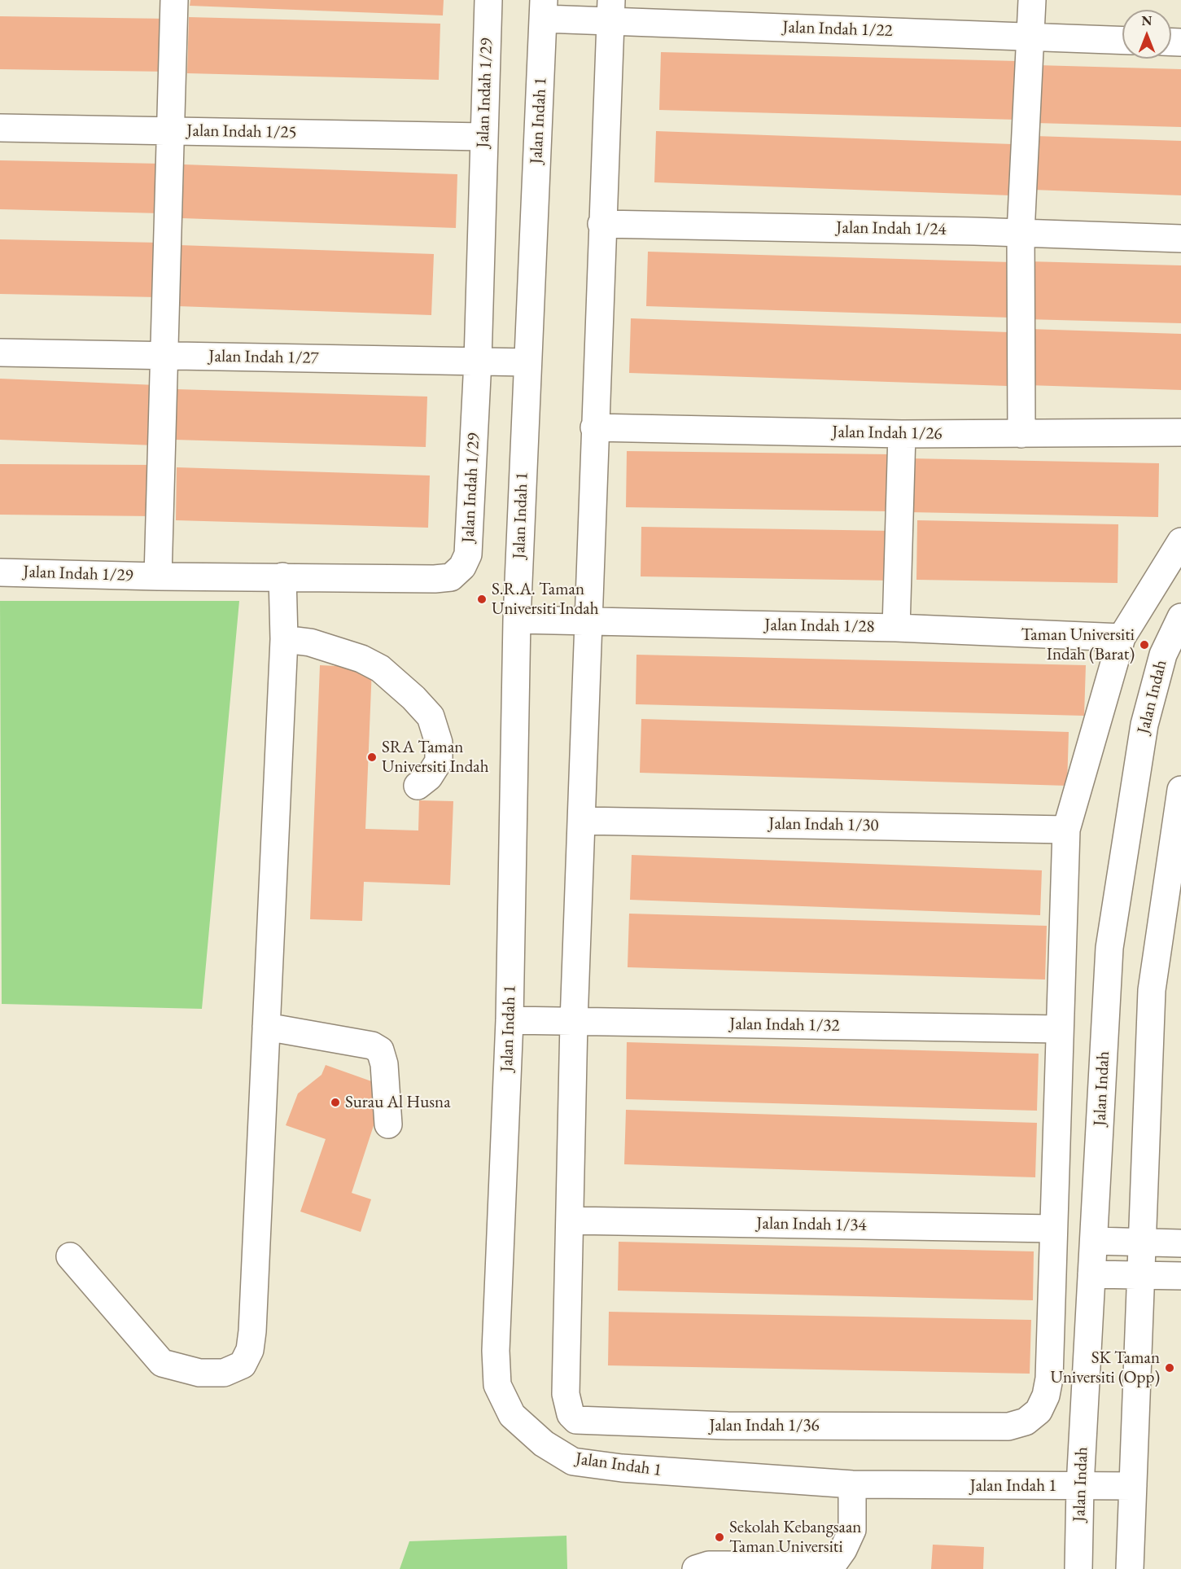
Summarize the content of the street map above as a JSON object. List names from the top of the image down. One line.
{"streets":{"street":["Jalan Indah 1/22","Jalan Indah 1/29","Jalan Indah 1","Jalan Indah 1/25","Jalan Indah 1/24","Jalan Indah 1/27","Jalan Indah 1/26","Jalan Indah 1/28","Jalan Indah","Jalan Indah 1/30","Jalan Indah 1/32","Jalan Indah 1/34","Jalan Indah 1/36"]},"crossings":[["Jalan Indah 1/22","Jalan Indah 1"],["Jalan Indah 1/22","Jalan Indah 1/36"],["Jalan Indah 1/29","Jalan Indah 1/25"],["Jalan Indah 1/29","Jalan Indah 1/27"],["Jalan Indah 1","Jalan Indah 1/27"],["Jalan Indah 1","Jalan Indah 1/28"],["Jalan Indah 1","Jalan Indah"],["Jalan Indah 1","Jalan Indah 1/32"],["Jalan Indah 1/24","Jalan Indah 1/36"],["Jalan Indah 1/26","Jalan Indah 1/36"],["Jalan Indah 1/28","Jalan Indah 1/36"],["Jalan Indah 1/30","Jalan Indah 1/36"],["Jalan Indah 1/32","Jalan Indah 1/36"],["Jalan Indah 1/34","Jalan Indah 1/36"]],"places":["S.R.A. Taman Universiti Indah","Taman Universiti Indah (Barat)","SRA Taman Universiti Indah","Surau Al Husna","SK Taman Universiti (Opp)","Sekolah Kebangsaan Taman Universiti"],"north":"top"}
